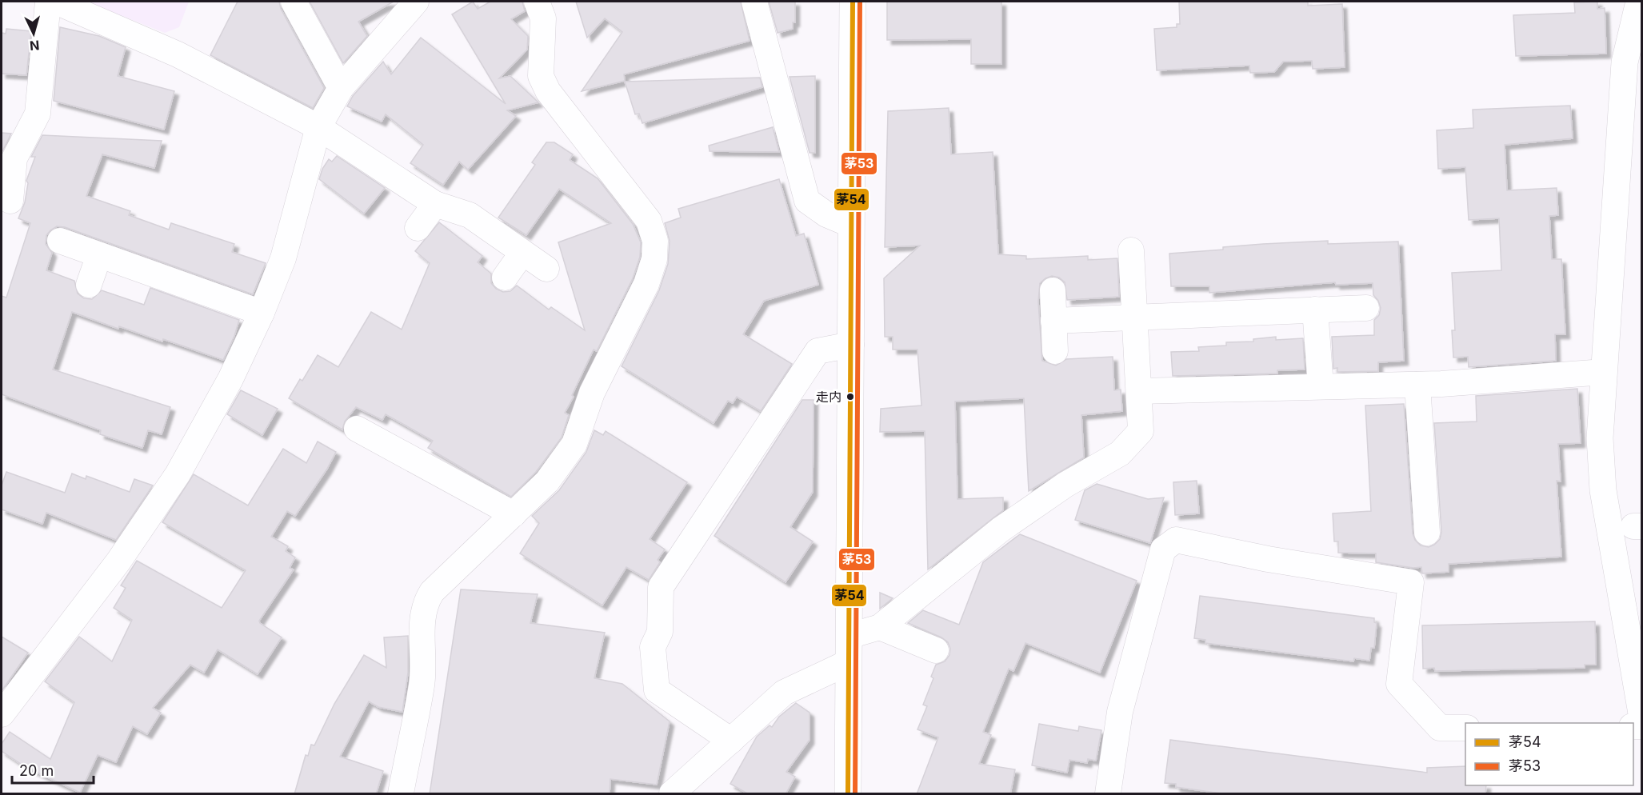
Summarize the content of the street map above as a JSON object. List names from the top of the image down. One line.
{"places":["走内"],"lines":["transit line 茅54","transit line 茅53"],"legend":["茅54","茅53"],"scale_bar":"20 m","north":"bottom"}
